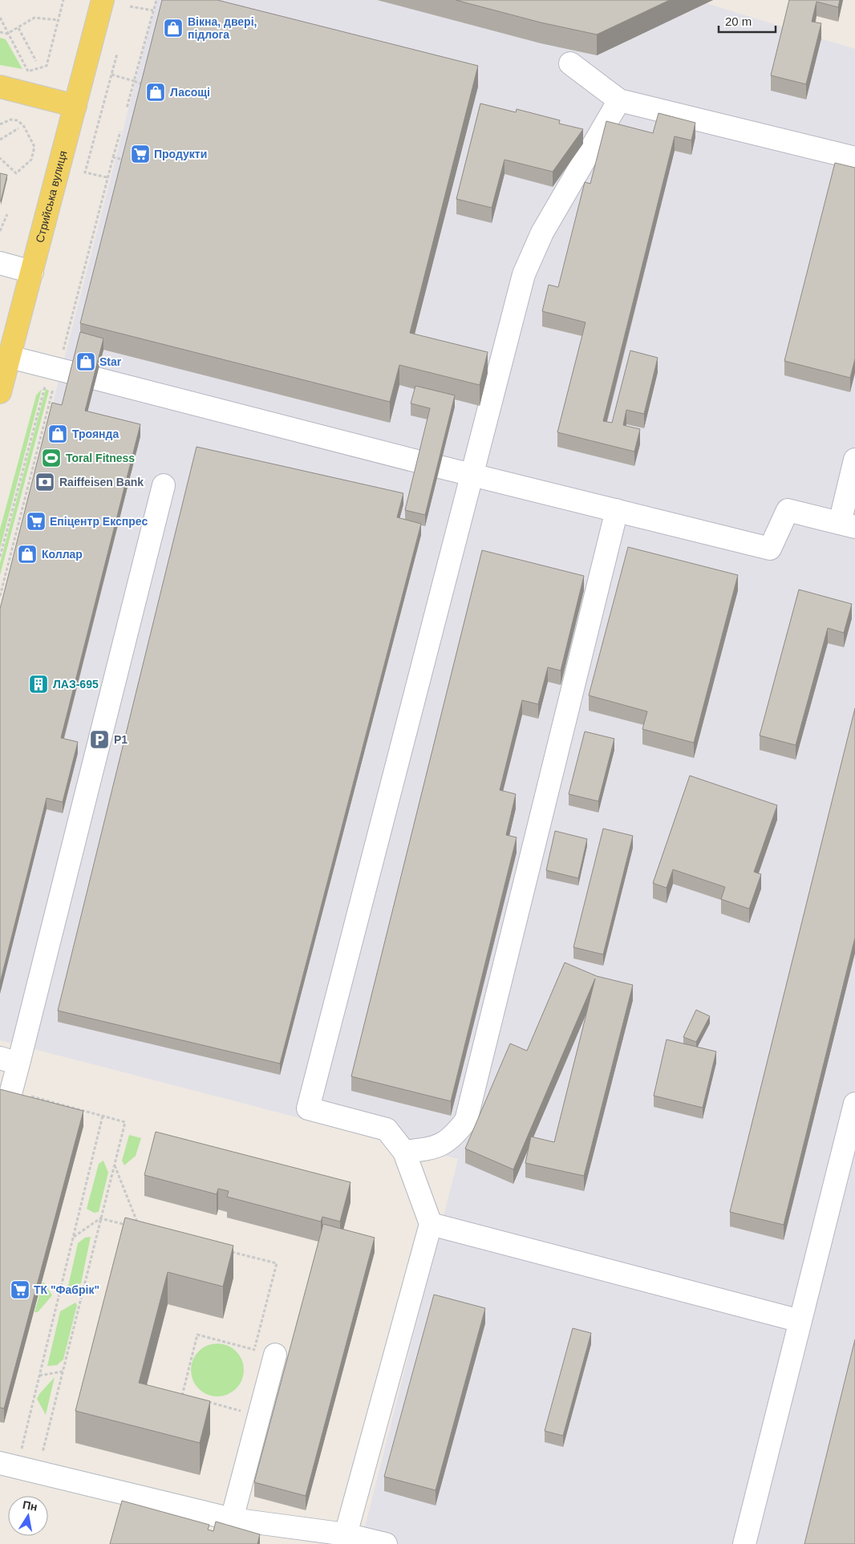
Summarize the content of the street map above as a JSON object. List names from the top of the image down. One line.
{"streets":{"main road":["Стрийська вулиця"]},"places":{"shop":["Вікна, двері, підлога","Ласощі","Star","Троянда","Коллар"],"supermarket":["Продукти","Епіцентр Експрес","ТК \"Фабрік\""],"sports":["Toral Fitness"],"bank":["Raiffeisen Bank"],"building":["ЛАЗ-695"],"parking":["P1"]},"scale_bar":"20 m","north":"top"}
